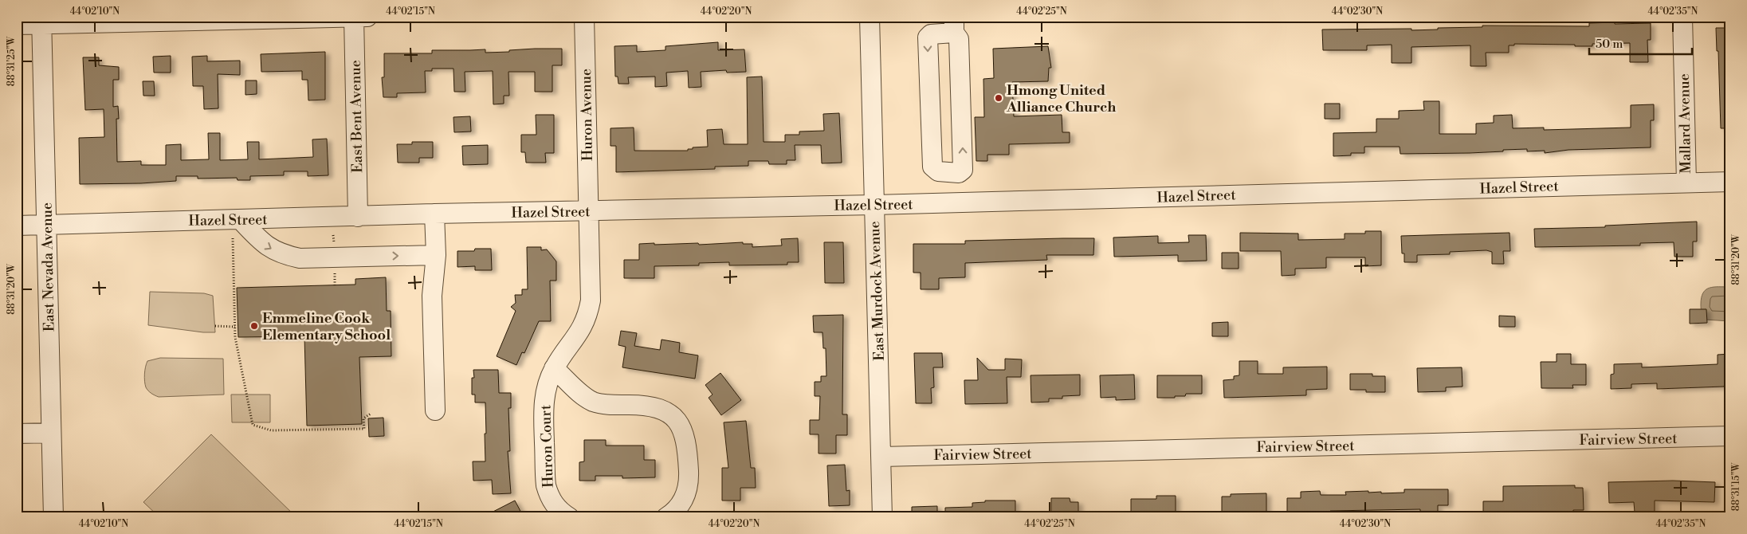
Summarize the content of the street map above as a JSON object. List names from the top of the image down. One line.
{"streets":{"street":["Huron Avenue","East Bent Avenue","Mallard Avenue","Hazel Street","East Nevada Avenue","East Murdock Avenue","Fairview Street","Huron Court"]},"crossings":[["Huron Avenue","Hazel Street"],["Huron Avenue","Huron Court"],["East Bent Avenue","Hazel Street"],["Mallard Avenue","Hazel Street"],["Hazel Street","East Nevada Avenue"],["Hazel Street","East Murdock Avenue"],["Hazel Street","Huron Court"],["East Murdock Avenue","Fairview Street"]],"places":["Hmong United Alliance Church","Emmeline Cook Elementary School"],"scale_bar":"50 m","coordinates":["44°02'10\"N","44°02'15\"N","44°02'20\"N","44°02'25\"N","44°02'30\"N","44°02'35\"N","88°31'25\"W","88°31'20\"W","88°31'15\"W"]}
